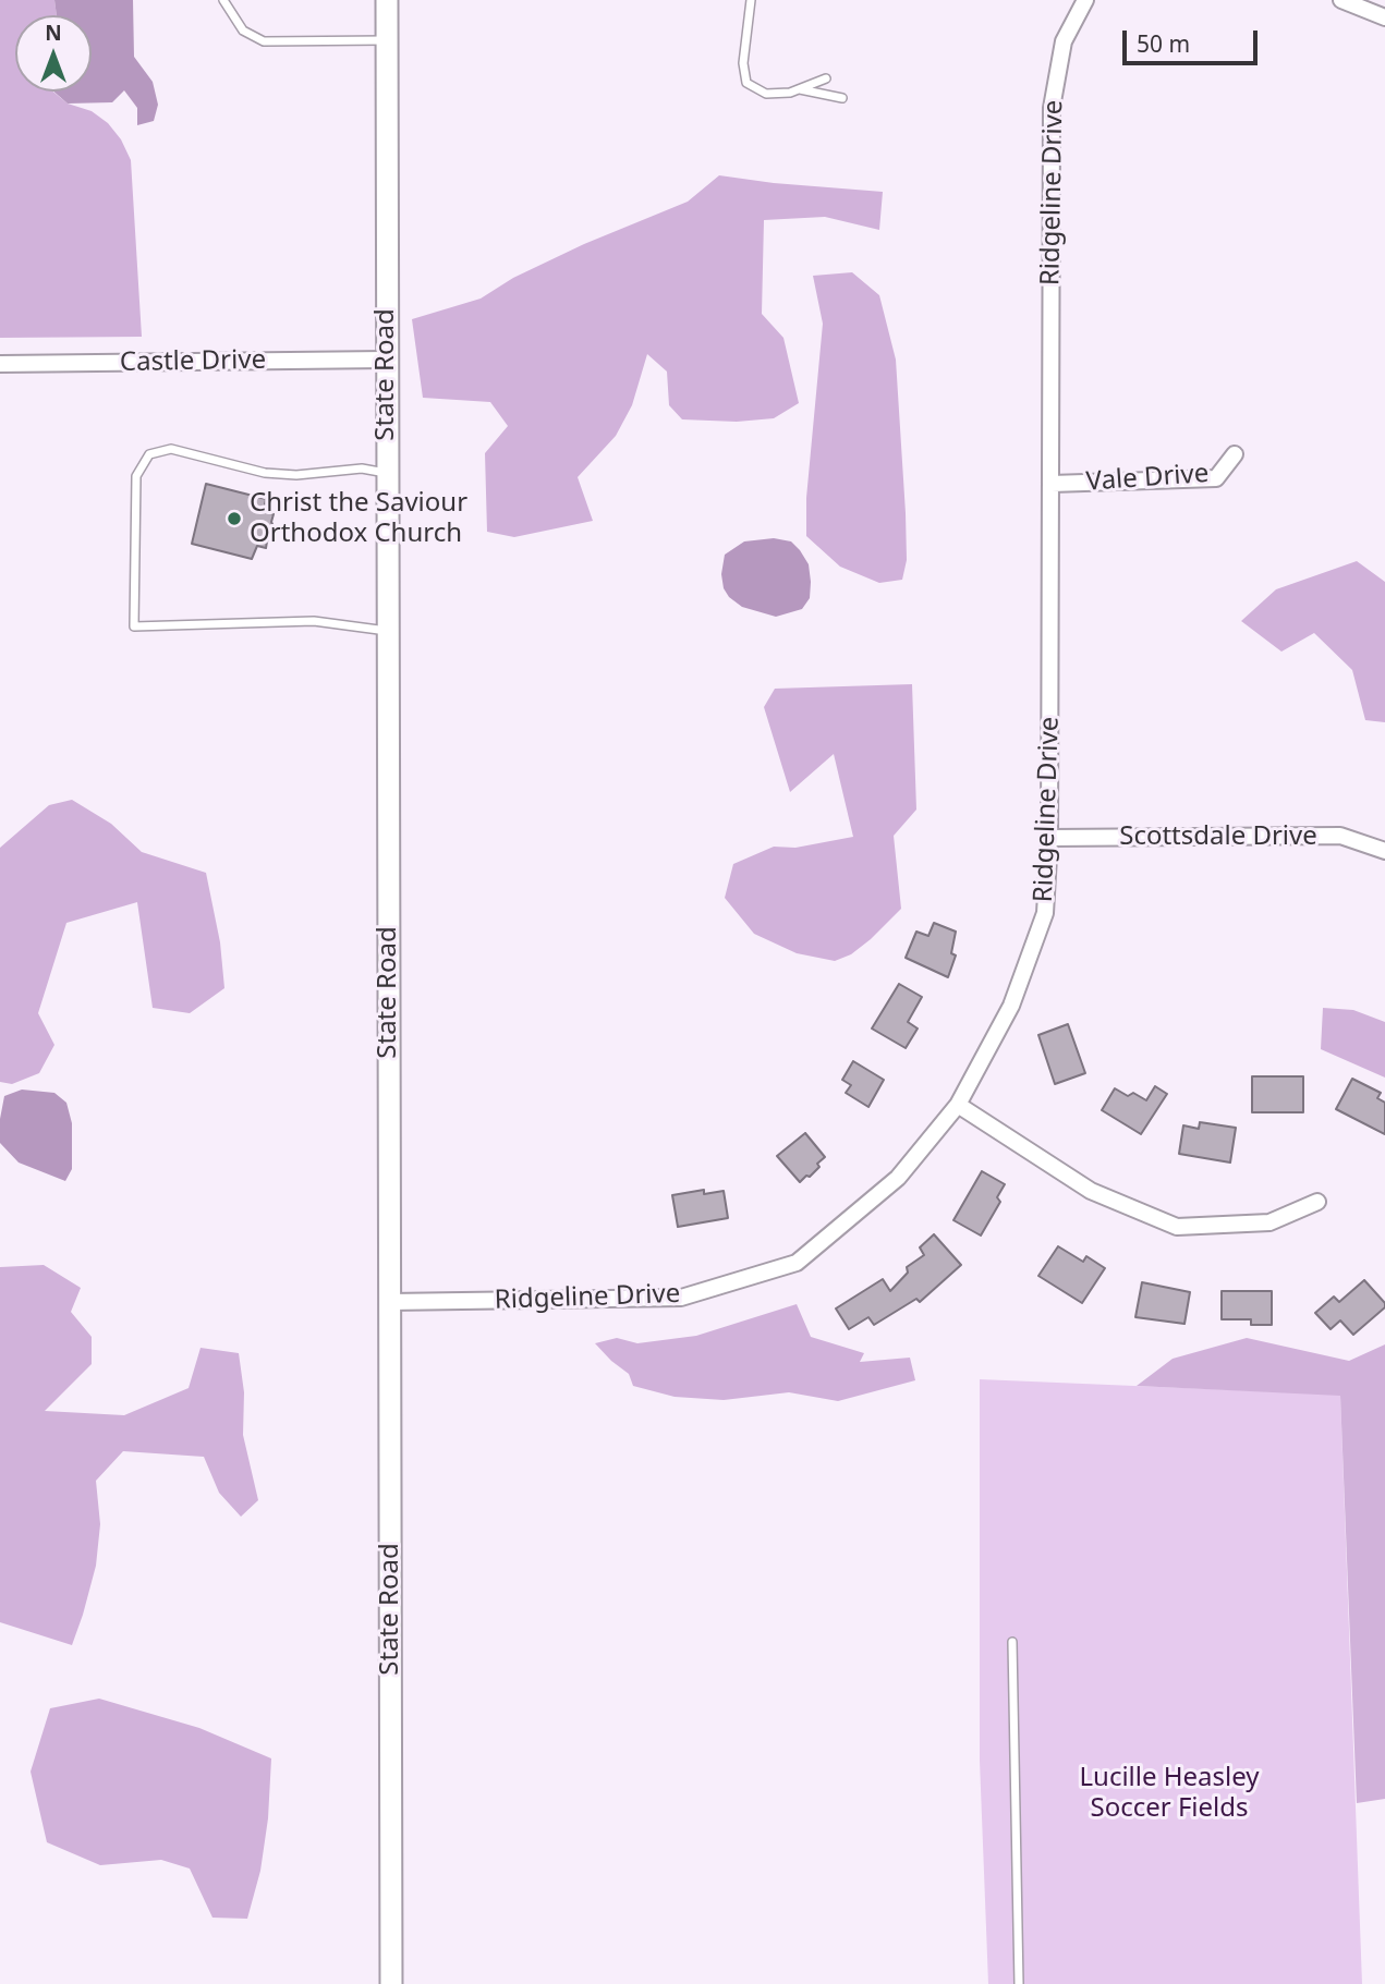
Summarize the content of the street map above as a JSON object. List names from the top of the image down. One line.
{"streets":{"main road":["State Road"],"street":["Ridgeline Drive","Castle Drive","Vale Drive","Scottsdale Drive"]},"crossings":[["Ridgeline Drive","State Road"],["Ridgeline Drive","Vale Drive"],["Ridgeline Drive","Scottsdale Drive"],["Castle Drive","State Road"]],"parks":["Lucille Heasley Soccer Fields"],"places":["Christ the Saviour Orthodox Church"],"scale_bar":"50 m","north":"top"}
